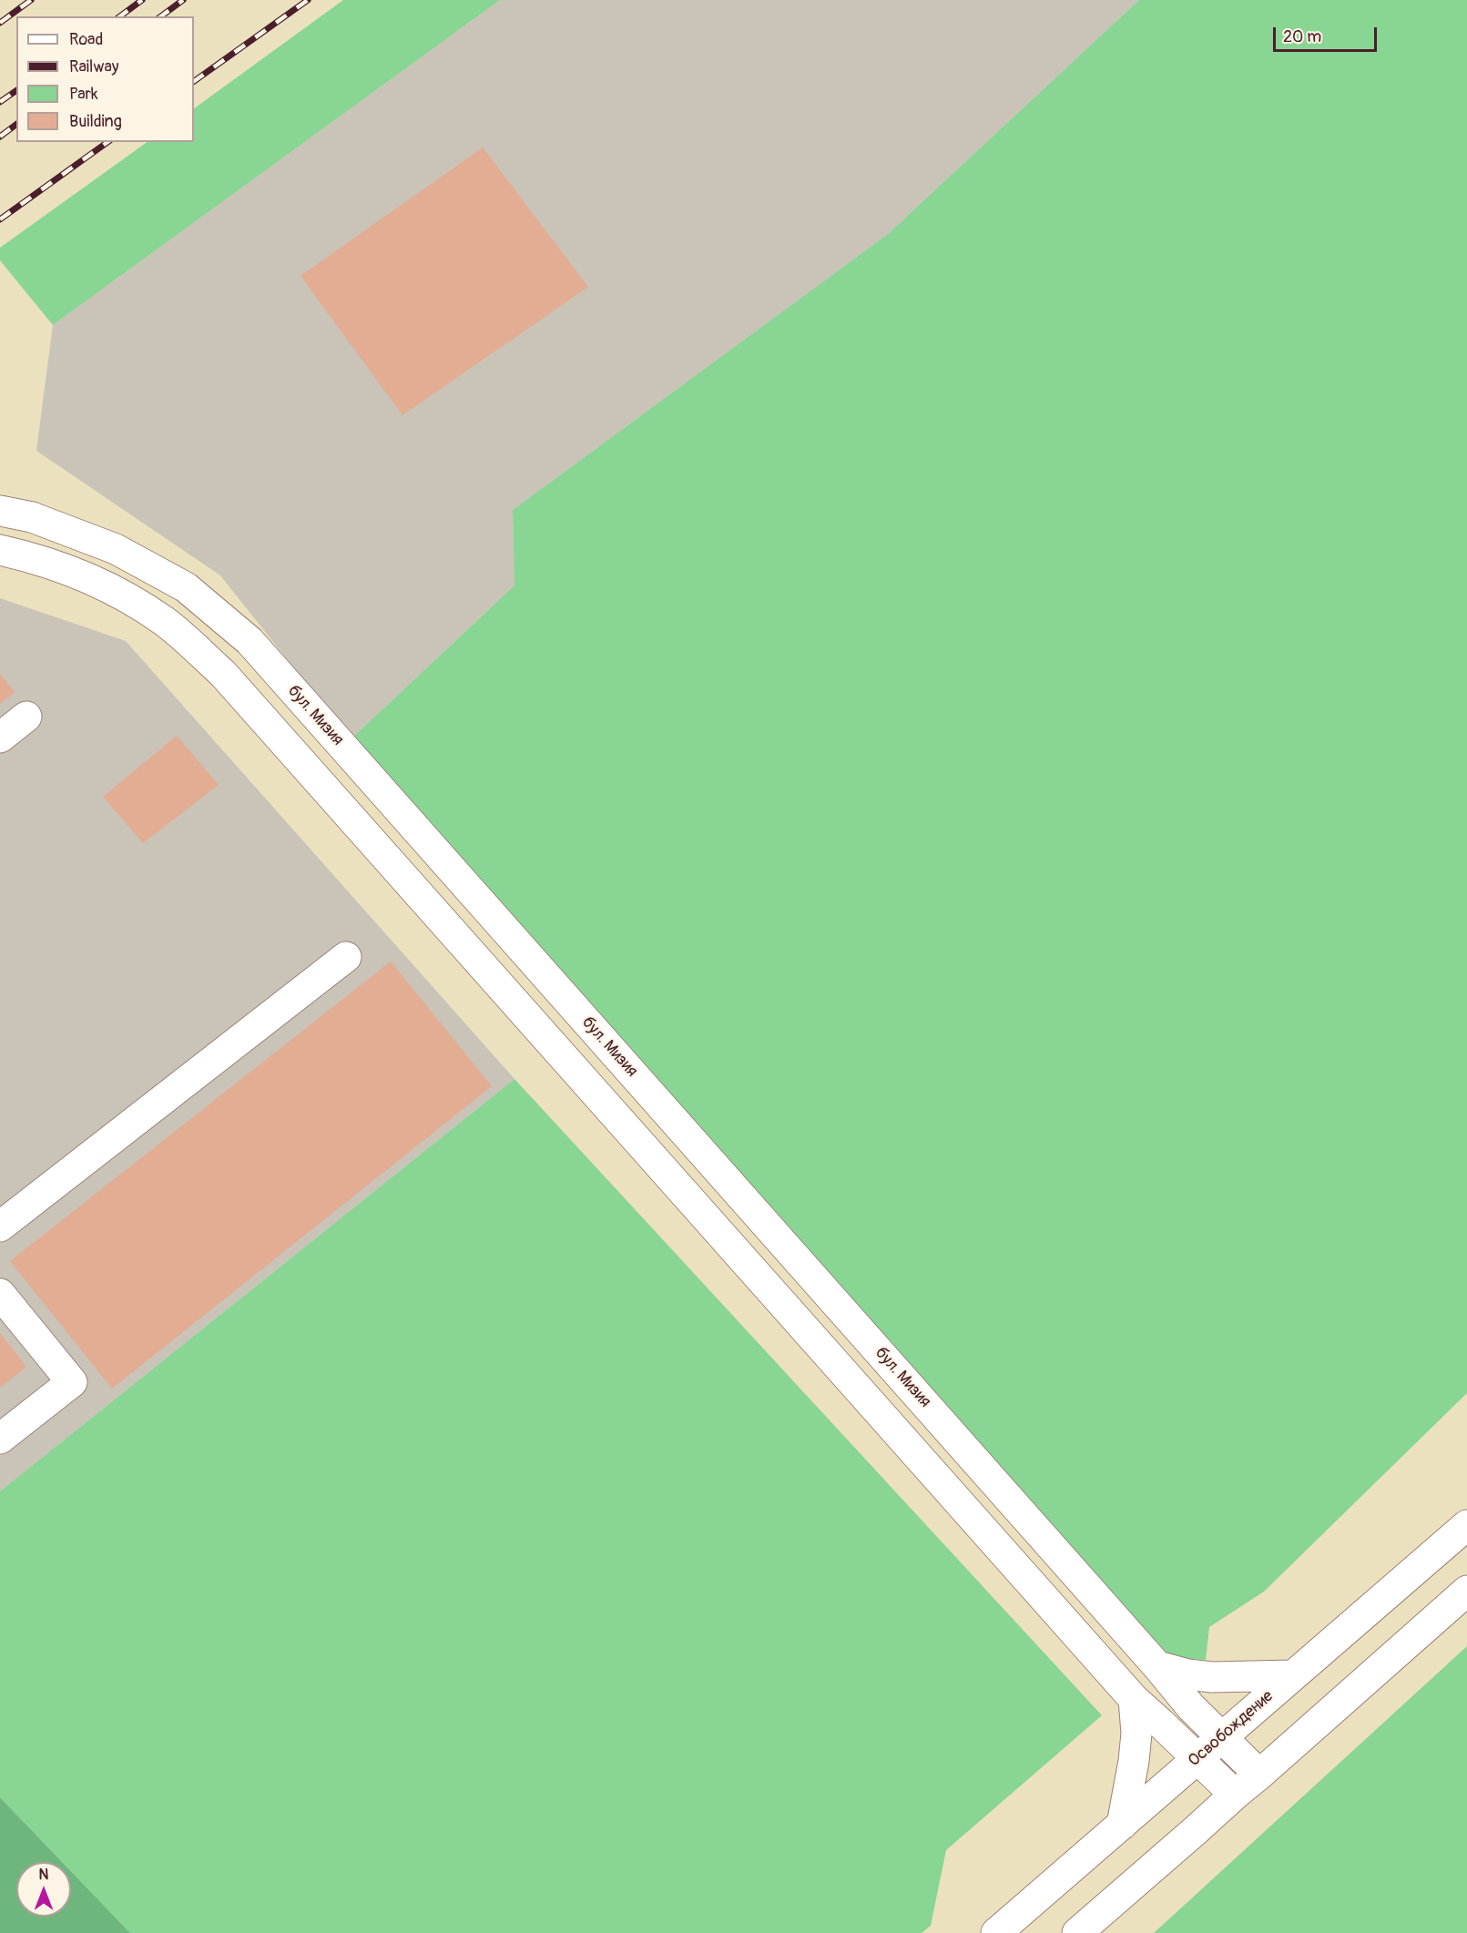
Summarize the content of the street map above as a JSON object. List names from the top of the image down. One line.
{"streets":{"street":["бул. Мизия","Освобождение"]},"crossings":[["бул. Мизия","Освобождение"]],"legend":["Road","Railway","Park","Building"],"scale_bar":"20 m","north":"top"}
